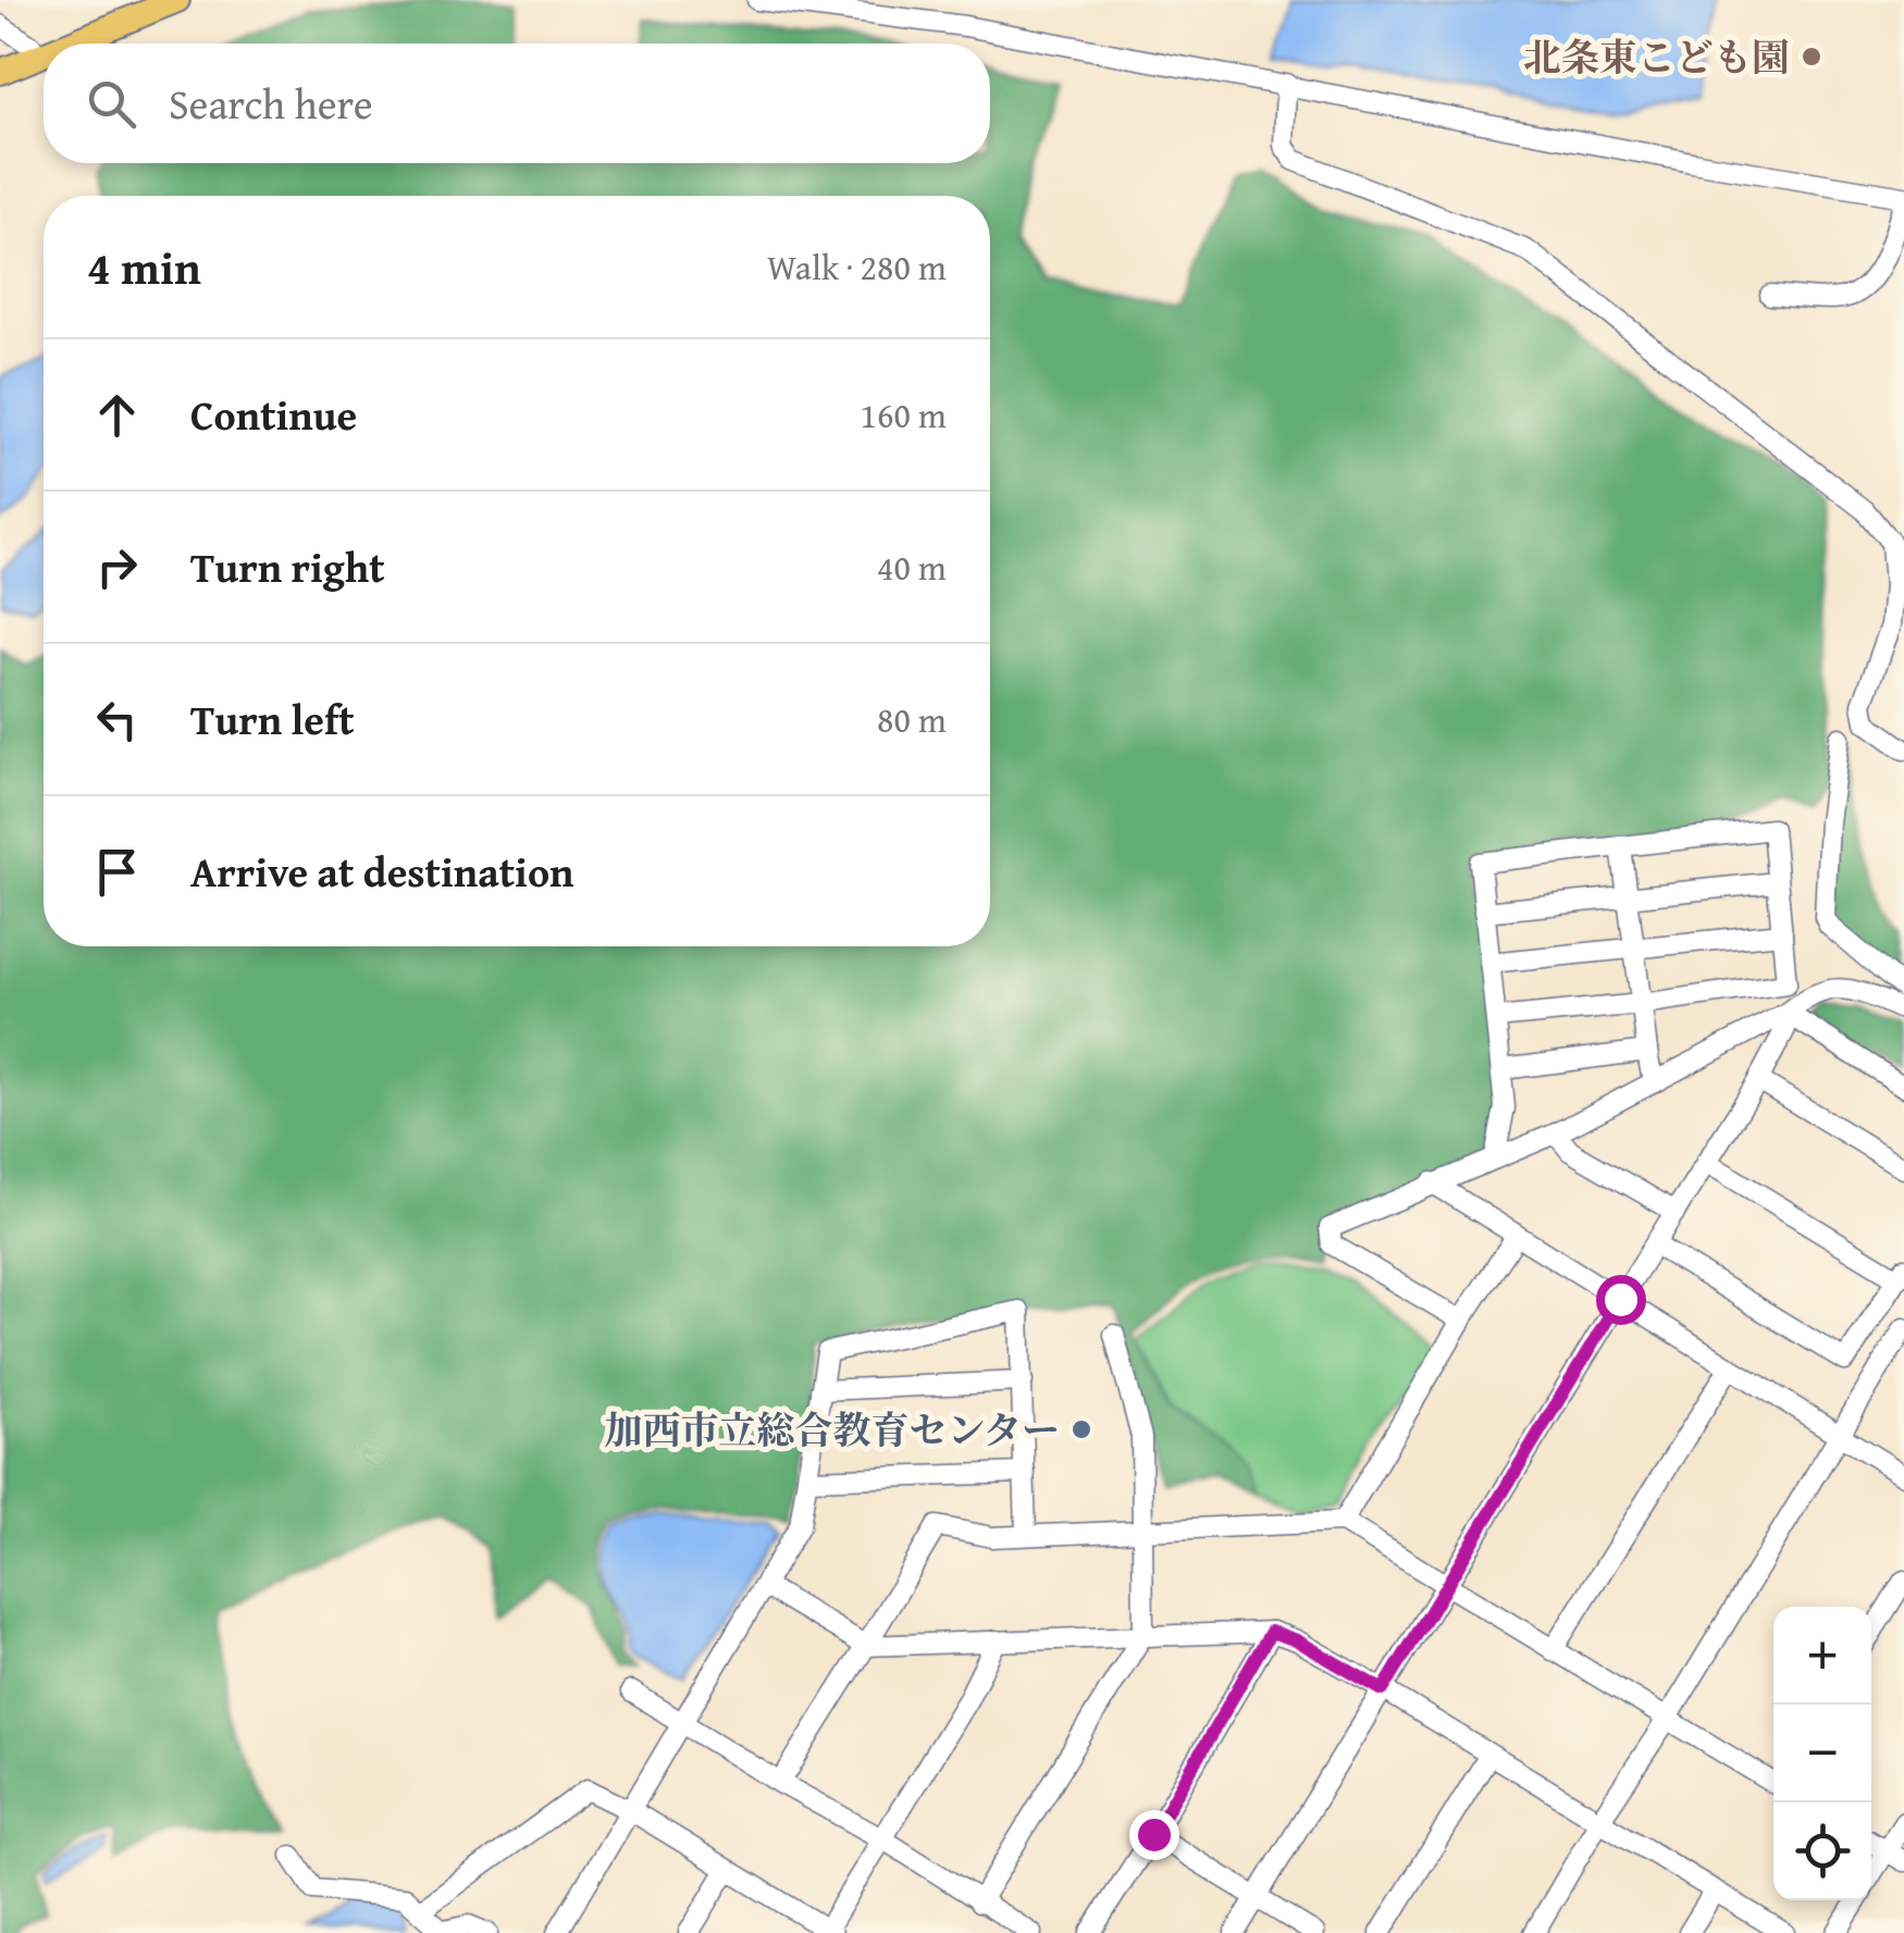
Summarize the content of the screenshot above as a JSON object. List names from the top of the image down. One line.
{"places":["北条東こども園","加西市立総合教育センター"],"page":{"search":"Search here","heading":["4 min","Walk · 280 m"],"list":[["Continue","160 m"],["Turn right","40 m"],["Turn left","80 m"],"Arrive at destination"],"map_buttons":["+","−"]}}
